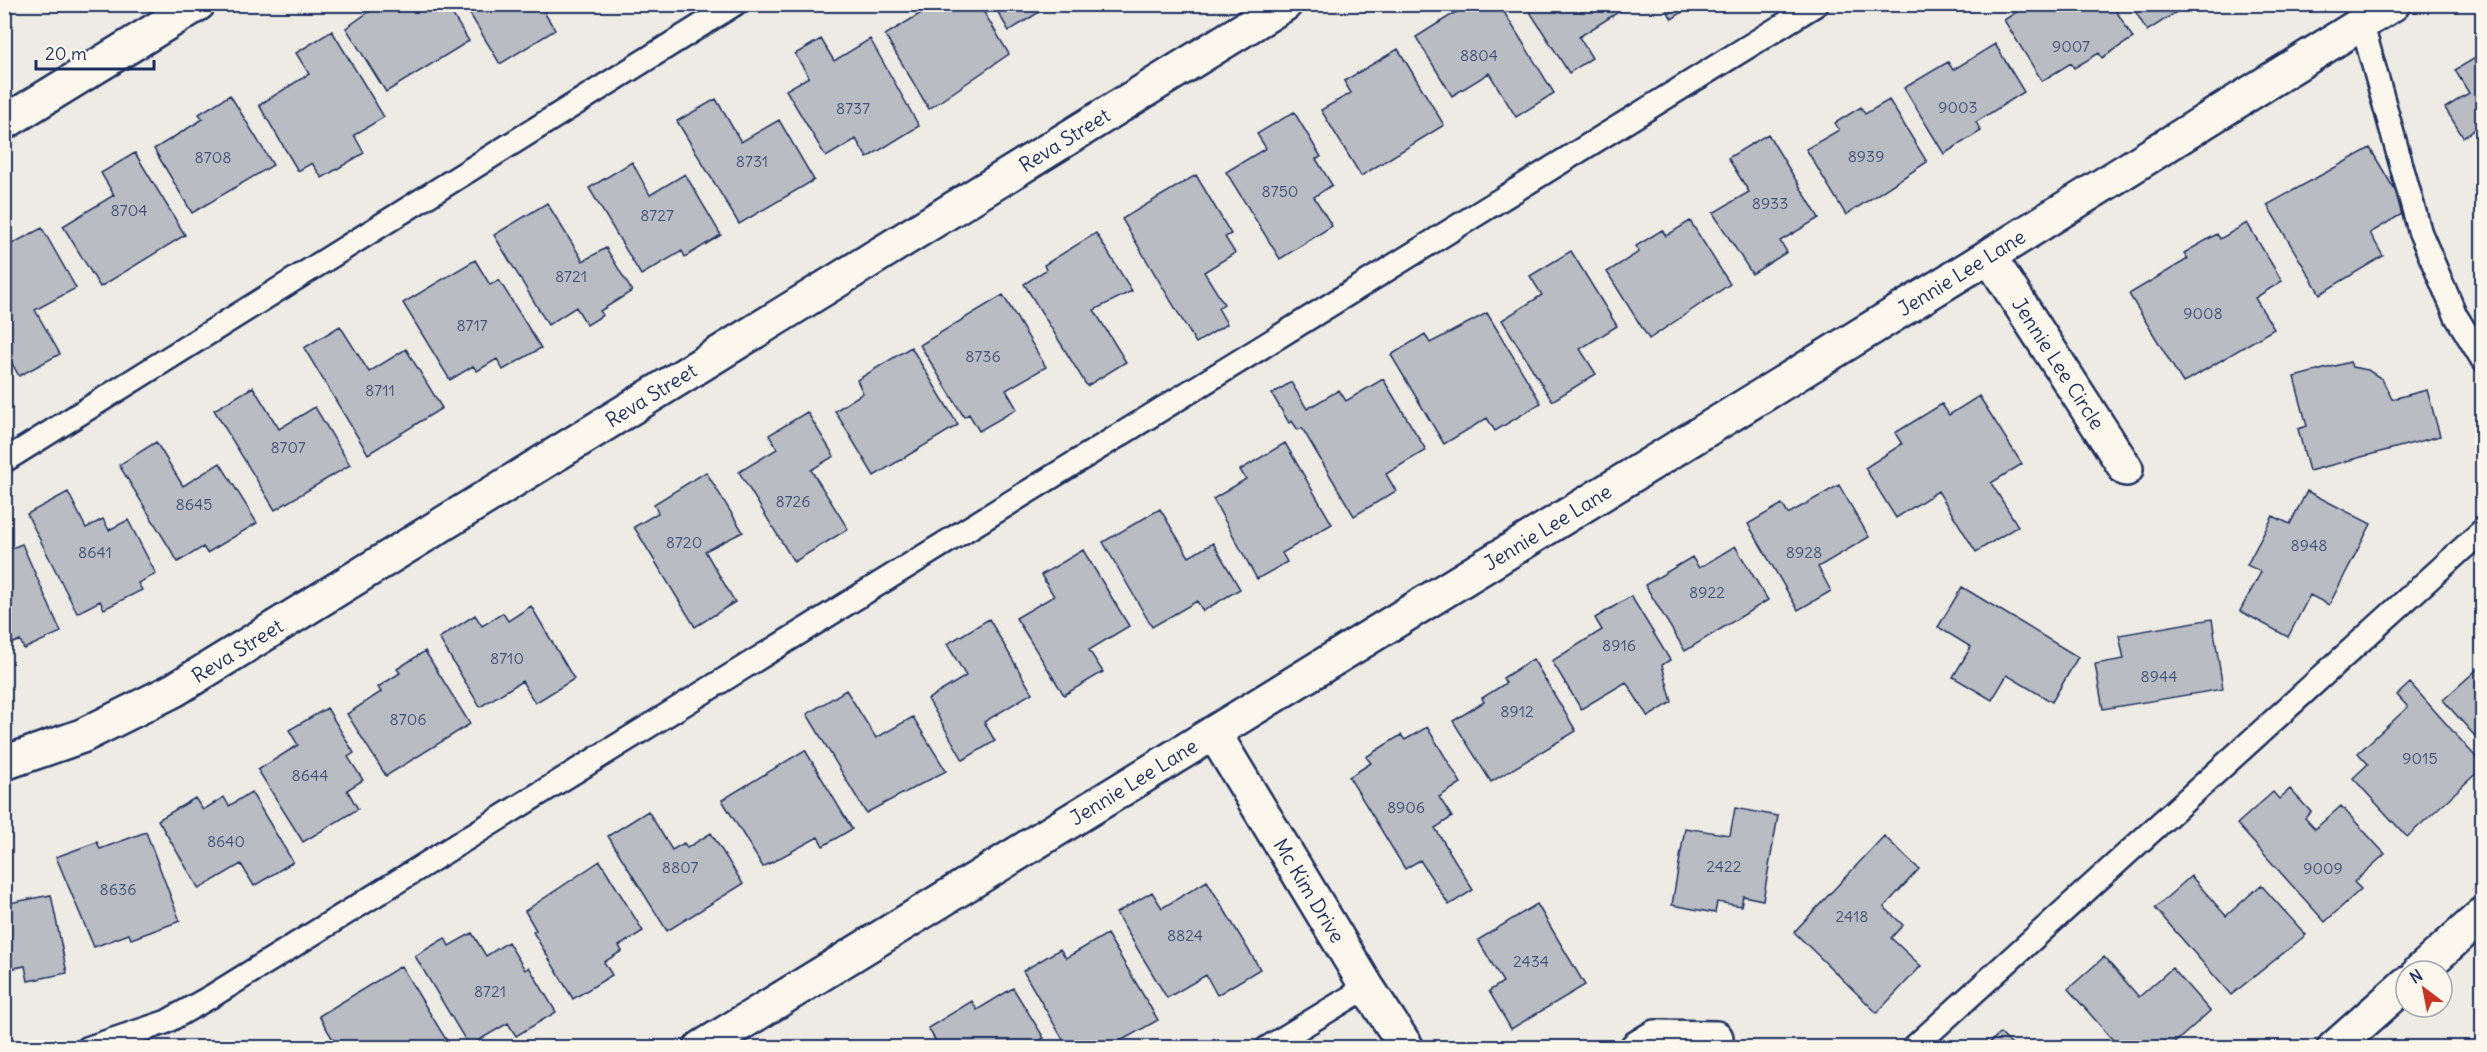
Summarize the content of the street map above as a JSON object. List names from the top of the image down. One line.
{"streets":{"street":["Reva Street","Jennie Lee Lane","Jennie Lee Circle","Mc Kim Drive"]},"crossings":[["Jennie Lee Lane","Jennie Lee Circle"],["Jennie Lee Lane","Mc Kim Drive"]],"house_numbers":["9007","8804","9003","8737","8939","8708","8731","8750","8933","8704","8727","8721","9008","8717","8736","8711","8707","8726","8645","8720","8948","8641","8928","8922","8916","8710","8944","8912","8706","9015","8644","8906","8640","2422","8807","9009","8636","2418","8824","2434","8721"],"scale_bar":"20 m","north":"top left"}
